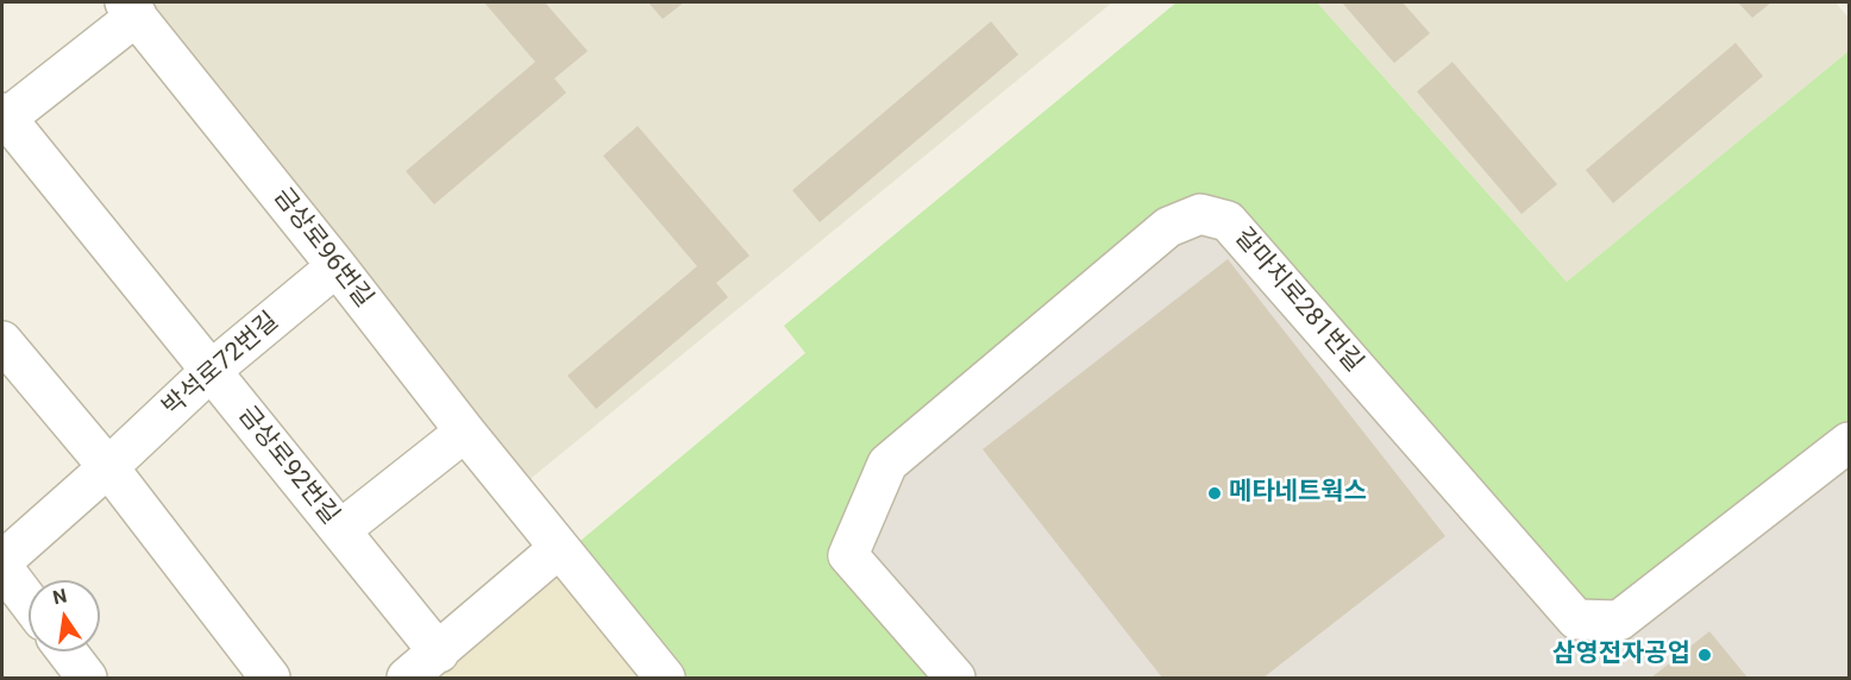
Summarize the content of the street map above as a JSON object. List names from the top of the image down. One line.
{"streets":{"street":["금상로96번길","갈마치로281번길","박석로72번길","금상로92번길"]},"crossings":[["금상로96번길","박석로72번길"],["박석로72번길","금상로92번길"]],"places":["메타네트웍스","삼영전자공업"],"north":"top"}
